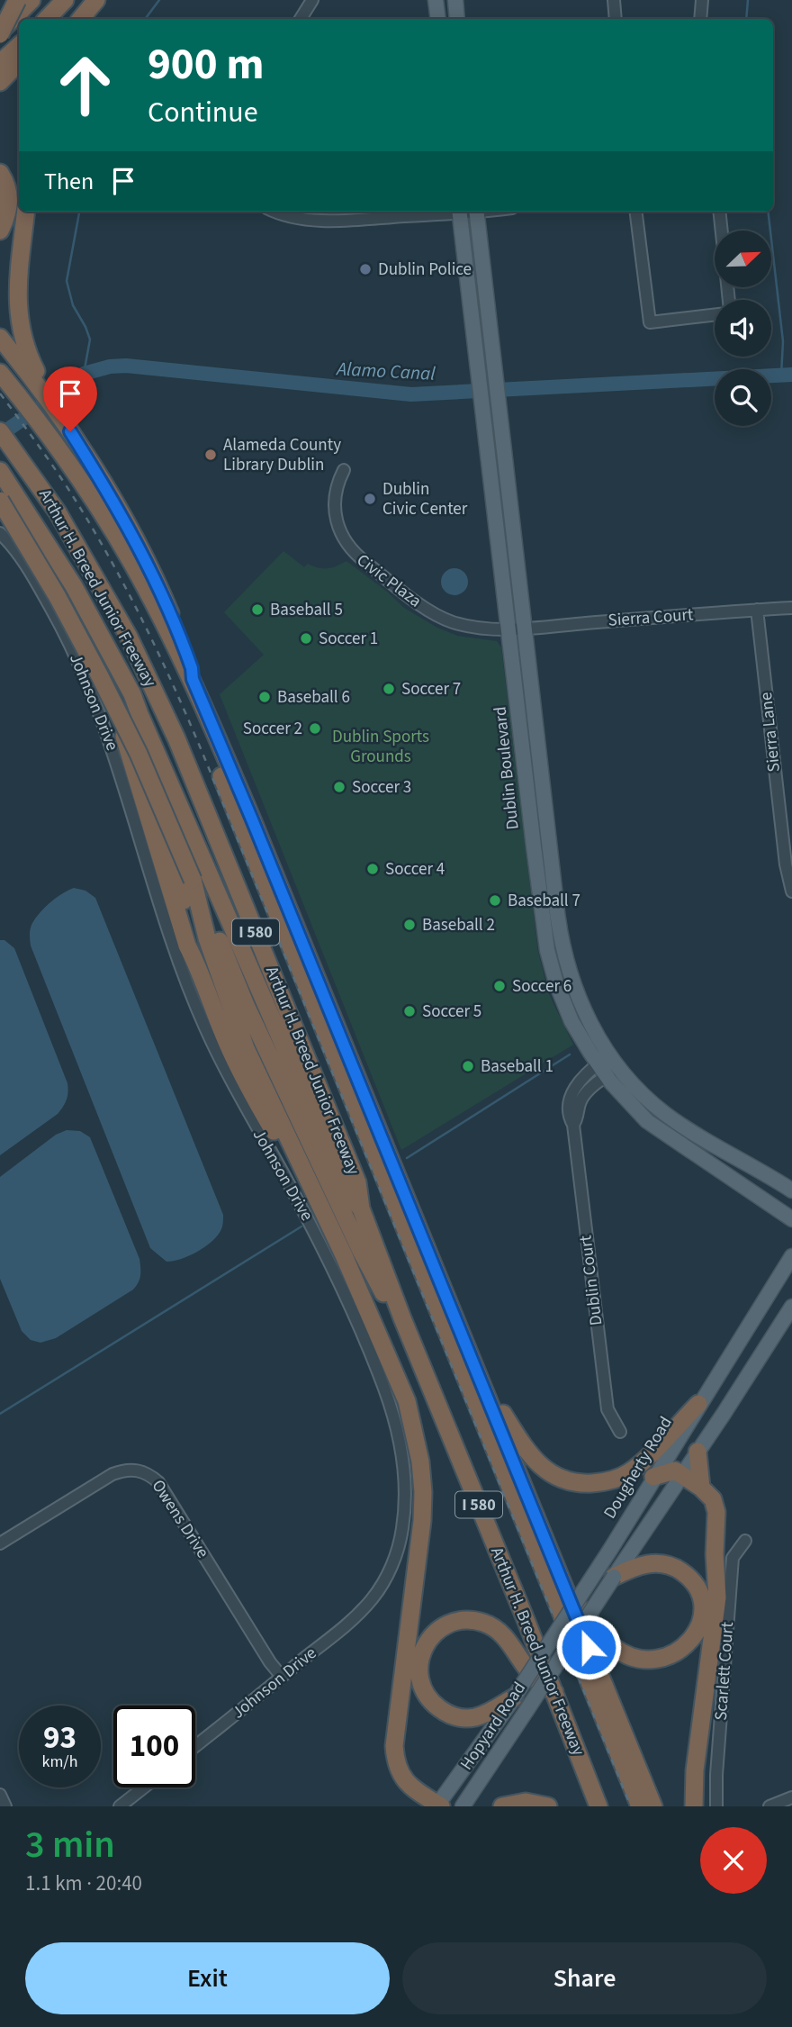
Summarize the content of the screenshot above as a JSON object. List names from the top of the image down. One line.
{"streets":{"highway":["Arthur H. Breed Junior Freeway","I 580"],"main road":["Dublin Boulevard","Dougherty Road","Hopyard Road"],"street":["Civic Plaza","Sierra Court","Johnson Drive","Sierra Lane","Dublin Court","Owens Drive","Scarlett Court"]},"crossings":[["Civic Plaza","Sierra Court"],["Civic Plaza","Dublin Boulevard"],["Sierra Court","Sierra Lane"],["Sierra Court","Dublin Boulevard"],["Johnson Drive","Owens Drive"],["Dublin Boulevard","Dublin Court"],["Dougherty Road","Hopyard Road"]],"water":["Alamo Canal"],"parks":["Dublin Sports Grounds"],"places":["Dublin Police","Alameda County Library Dublin","Dublin Civic Center","Baseball 5","Soccer 1","Soccer 7","Baseball 6","Soccer 2","Soccer 3","Soccer 4","Baseball 7","Baseball 2","Soccer 6","Soccer 5","Baseball 1"],"north":"top right","page":{"turn":["900 m","Continue"],"then":"Then","speed":"93 km/h","limit":"100","heading":["3 min","1.1 km · 20:40"],"buttons":["Exit","Share"]}}
